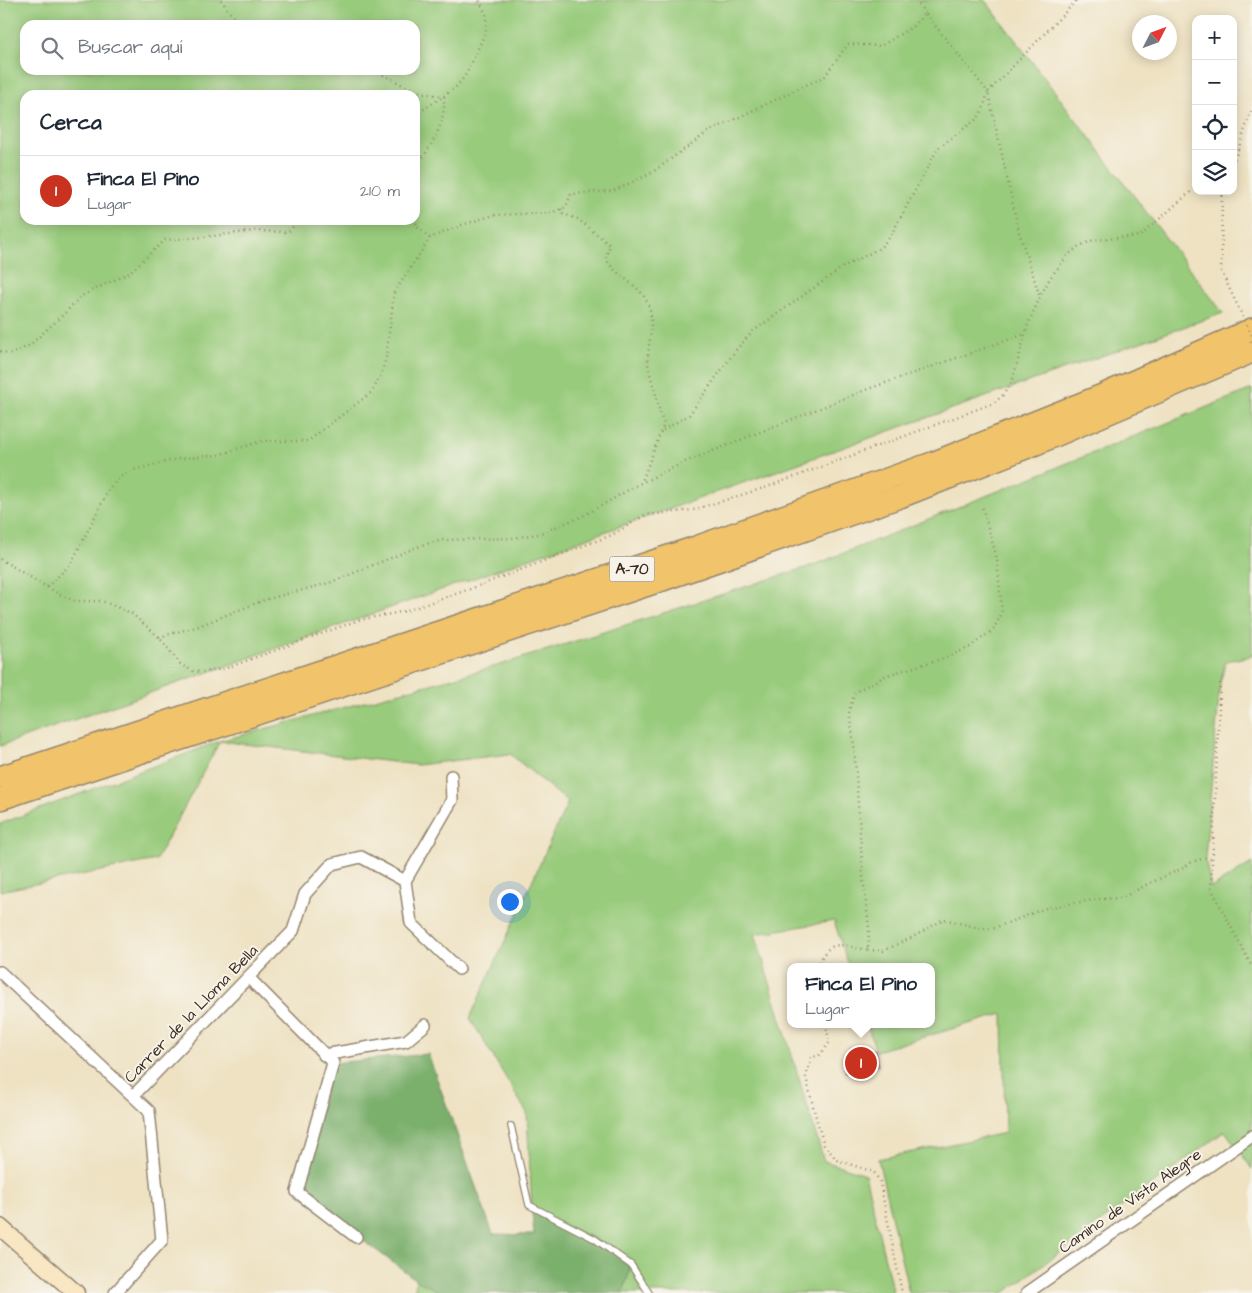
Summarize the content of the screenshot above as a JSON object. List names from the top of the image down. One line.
{"streets":{"highway":["A-70"],"street":["Carrer de la Lloma Bella","Camino de Vista Alegre"]},"north":"top right","page":{"map_buttons":["+","−"],"search":"Buscar aquí","heading":"Cerca","list":[{"mark":"1","name":"Finca El Pino","note":"Lugar","value":"210 m"}],"popup":["Finca El Pino","Lugar"],"pins":"1"}}
